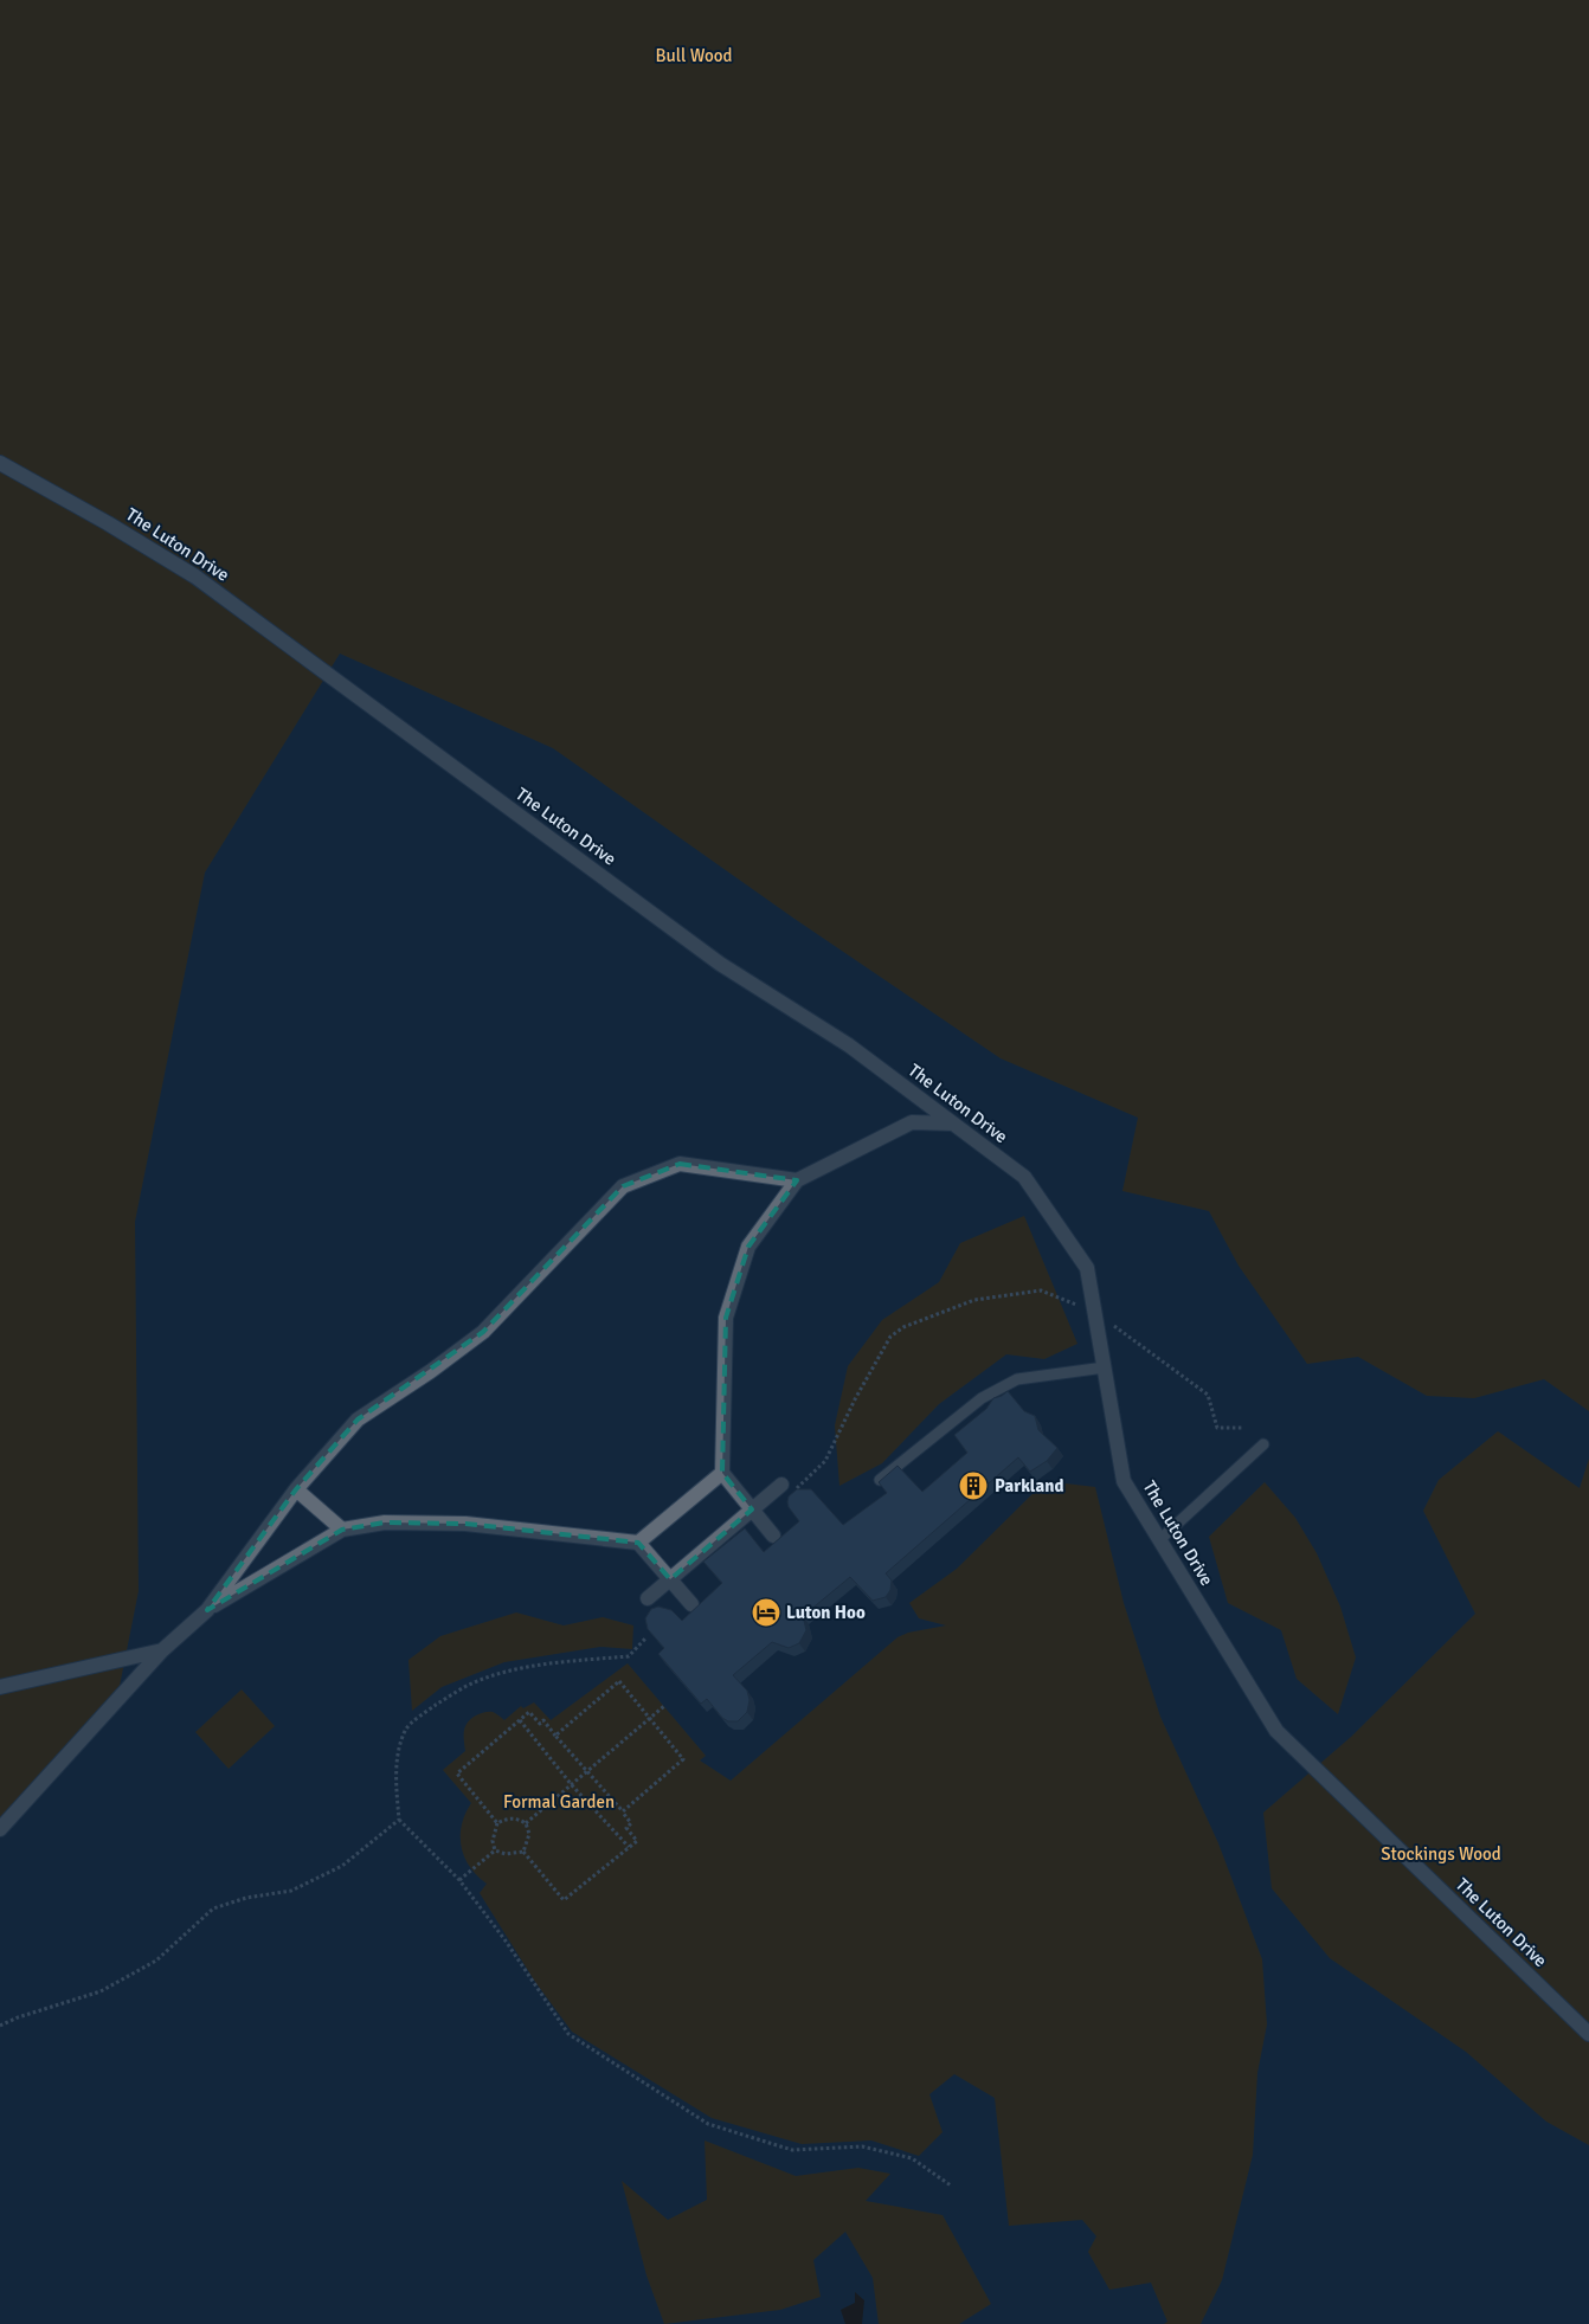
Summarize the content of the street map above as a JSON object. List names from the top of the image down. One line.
{"streets":{"street":["The Luton Drive"]},"parks":["Bull Wood","Formal Garden","Stockings Wood"],"places":{"building":["Parkland"],"hotel":["Luton Hoo"]}}
